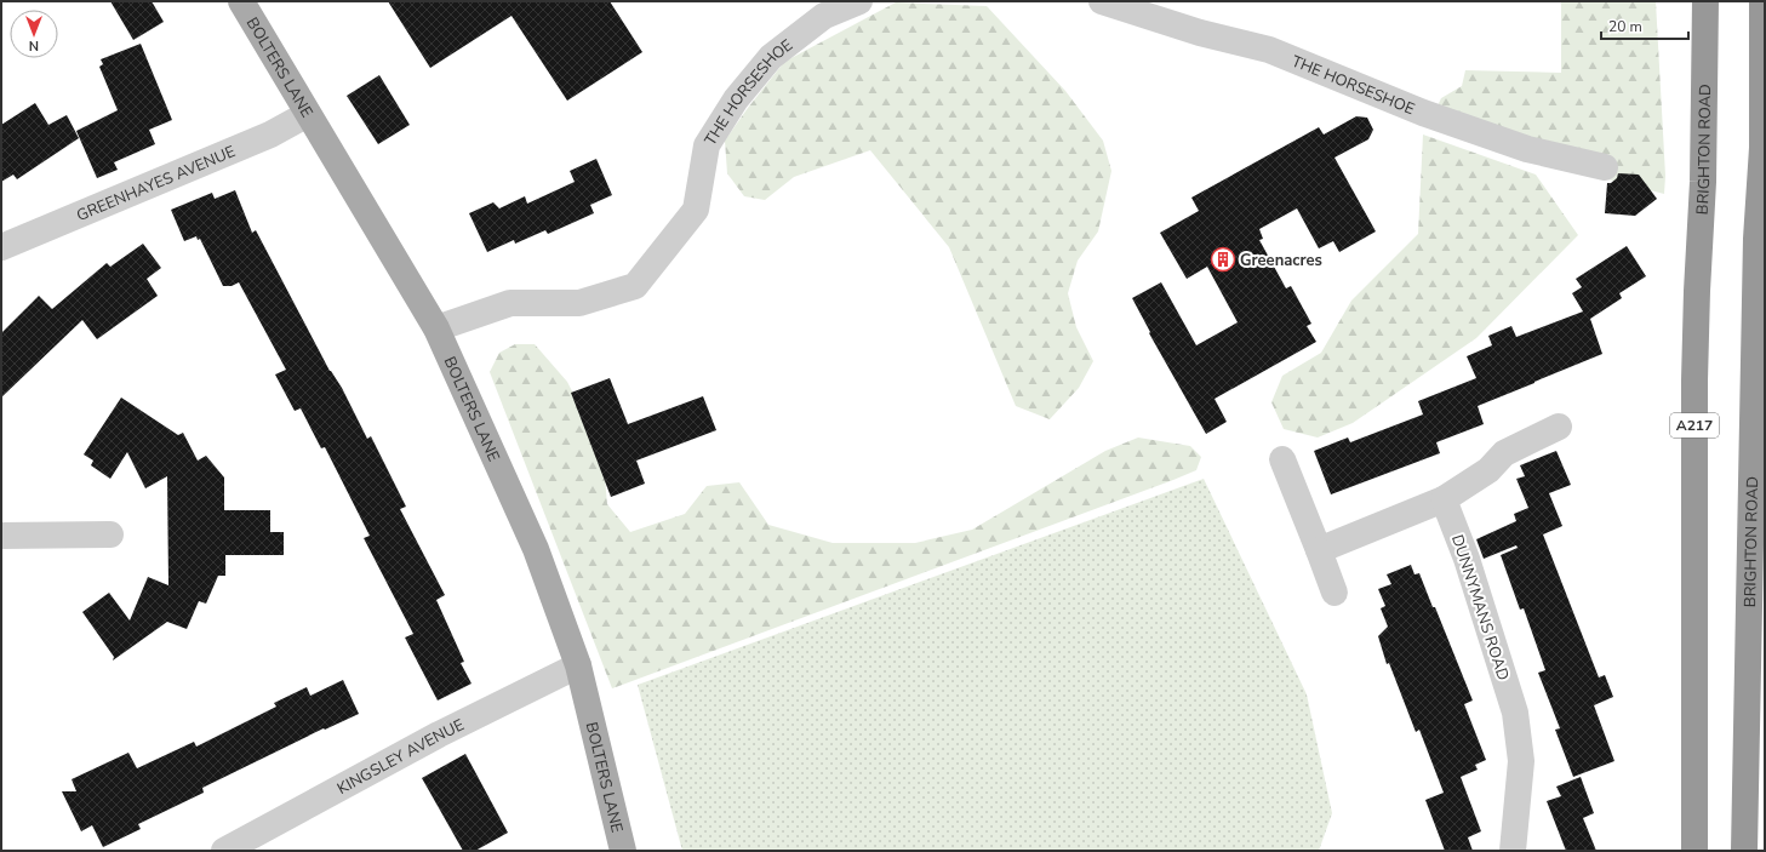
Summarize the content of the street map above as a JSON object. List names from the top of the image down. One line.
{"streets":{"highway":["BRIGHTON ROAD","A217"],"main road":["BOLTERS LANE"],"street":["THE HORSESHOE","GREENHAYES AVENUE","DUNNYMANS ROAD","KINGSLEY AVENUE"]},"crossings":[["BOLTERS LANE","THE HORSESHOE"],["BOLTERS LANE","GREENHAYES AVENUE"],["BOLTERS LANE","KINGSLEY AVENUE"]],"places":{"building":["Greenacres"]},"scale_bar":"20 m","north":"bottom"}
